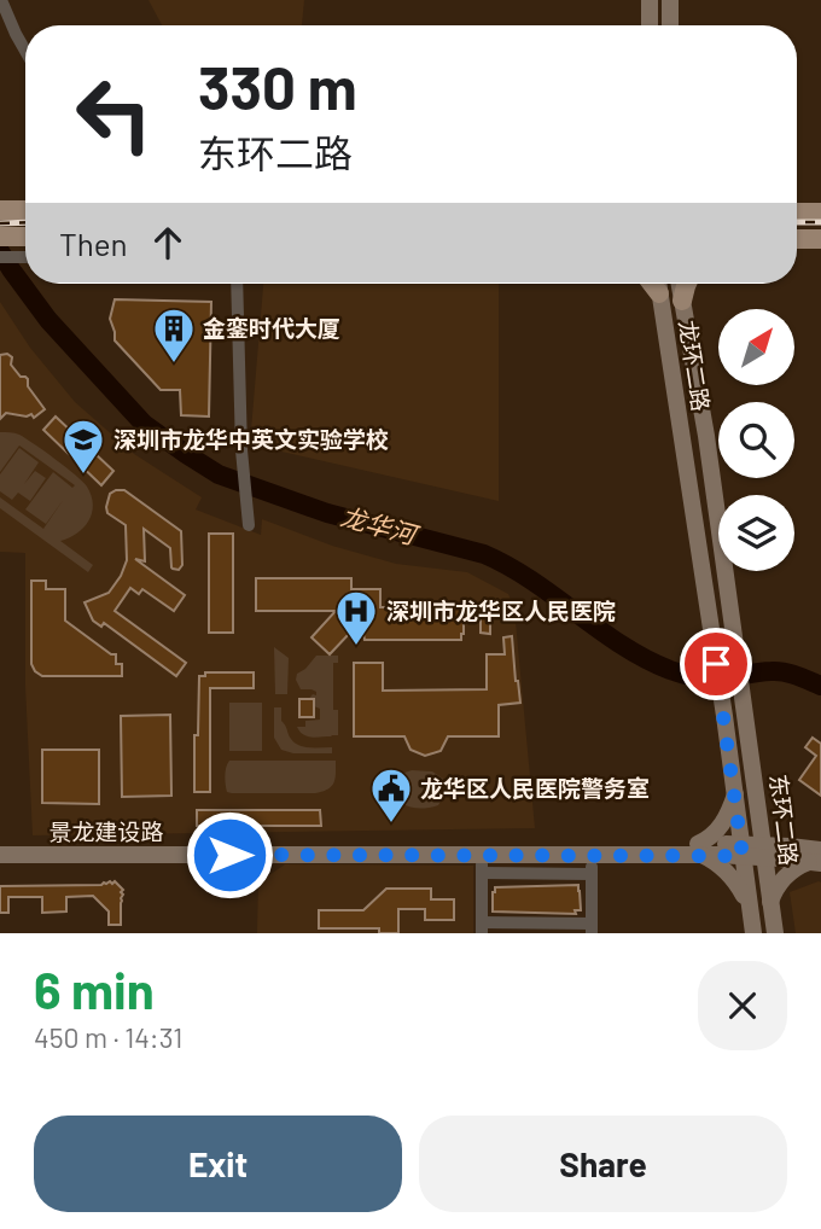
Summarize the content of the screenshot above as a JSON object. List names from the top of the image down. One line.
{"streets":{"main road":["龙环二路","东环二路","景龙建设路"]},"crossings":[["龙环二路","东环二路"],["东环二路","景龙建设路"]],"water":["龙华河"],"places":{"building":["金銮时代大厦"],"school or university":["深圳市龙华中英文实验学校"],"hospital":["深圳市龙华区人民医院"],"public building":["龙华区人民医院警务室"]},"north":"top right","page":{"turn":["330 m","东环二路"],"then":"Then","heading":["6 min","450 m · 14:31"],"buttons":["Exit","Share"]}}
